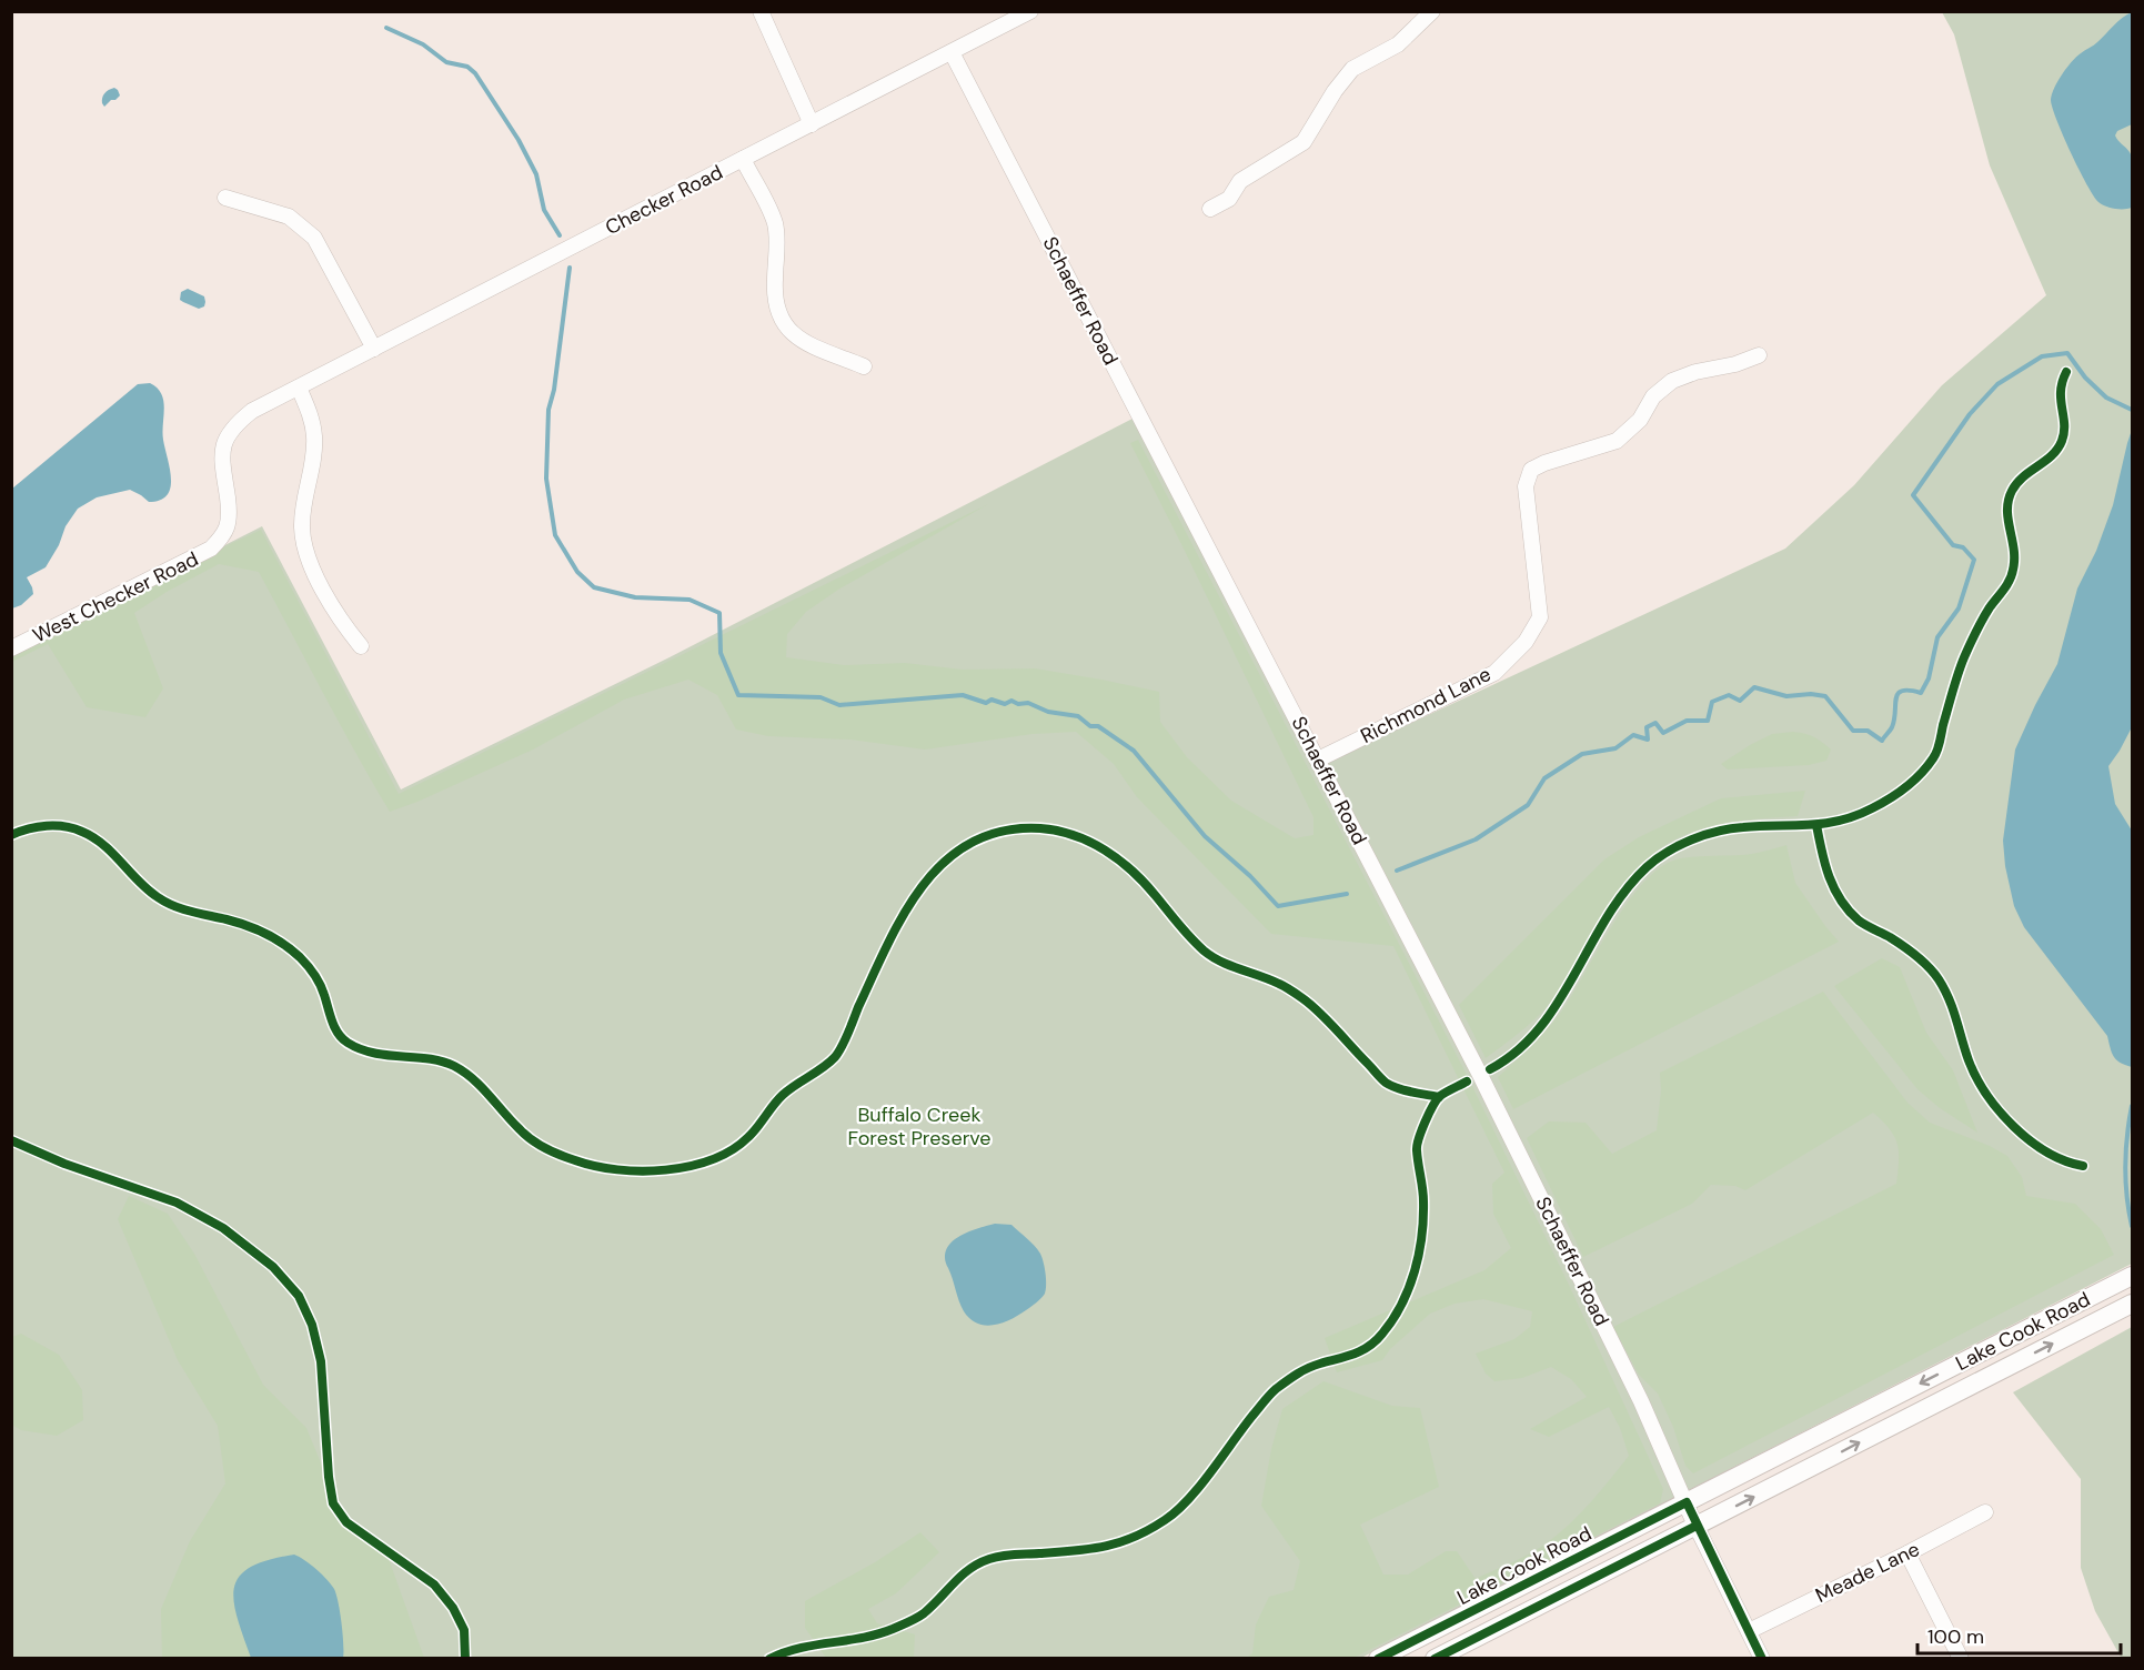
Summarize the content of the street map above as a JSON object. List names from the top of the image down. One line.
{"streets":{"main road":["Lake Cook Road"],"street":["Checker Road","Schaeffer Road","West Checker Road","Richmond Lane","Meade Lane"]},"crossings":[["Checker Road","Schaeffer Road"],["Checker Road","West Checker Road"],["Schaeffer Road","Richmond Lane"],["Schaeffer Road","Lake Cook Road"],["Schaeffer Road","Meade Lane"]],"parks":["Buffalo Creek Forest Preserve"],"scale_bar":"100 m"}
